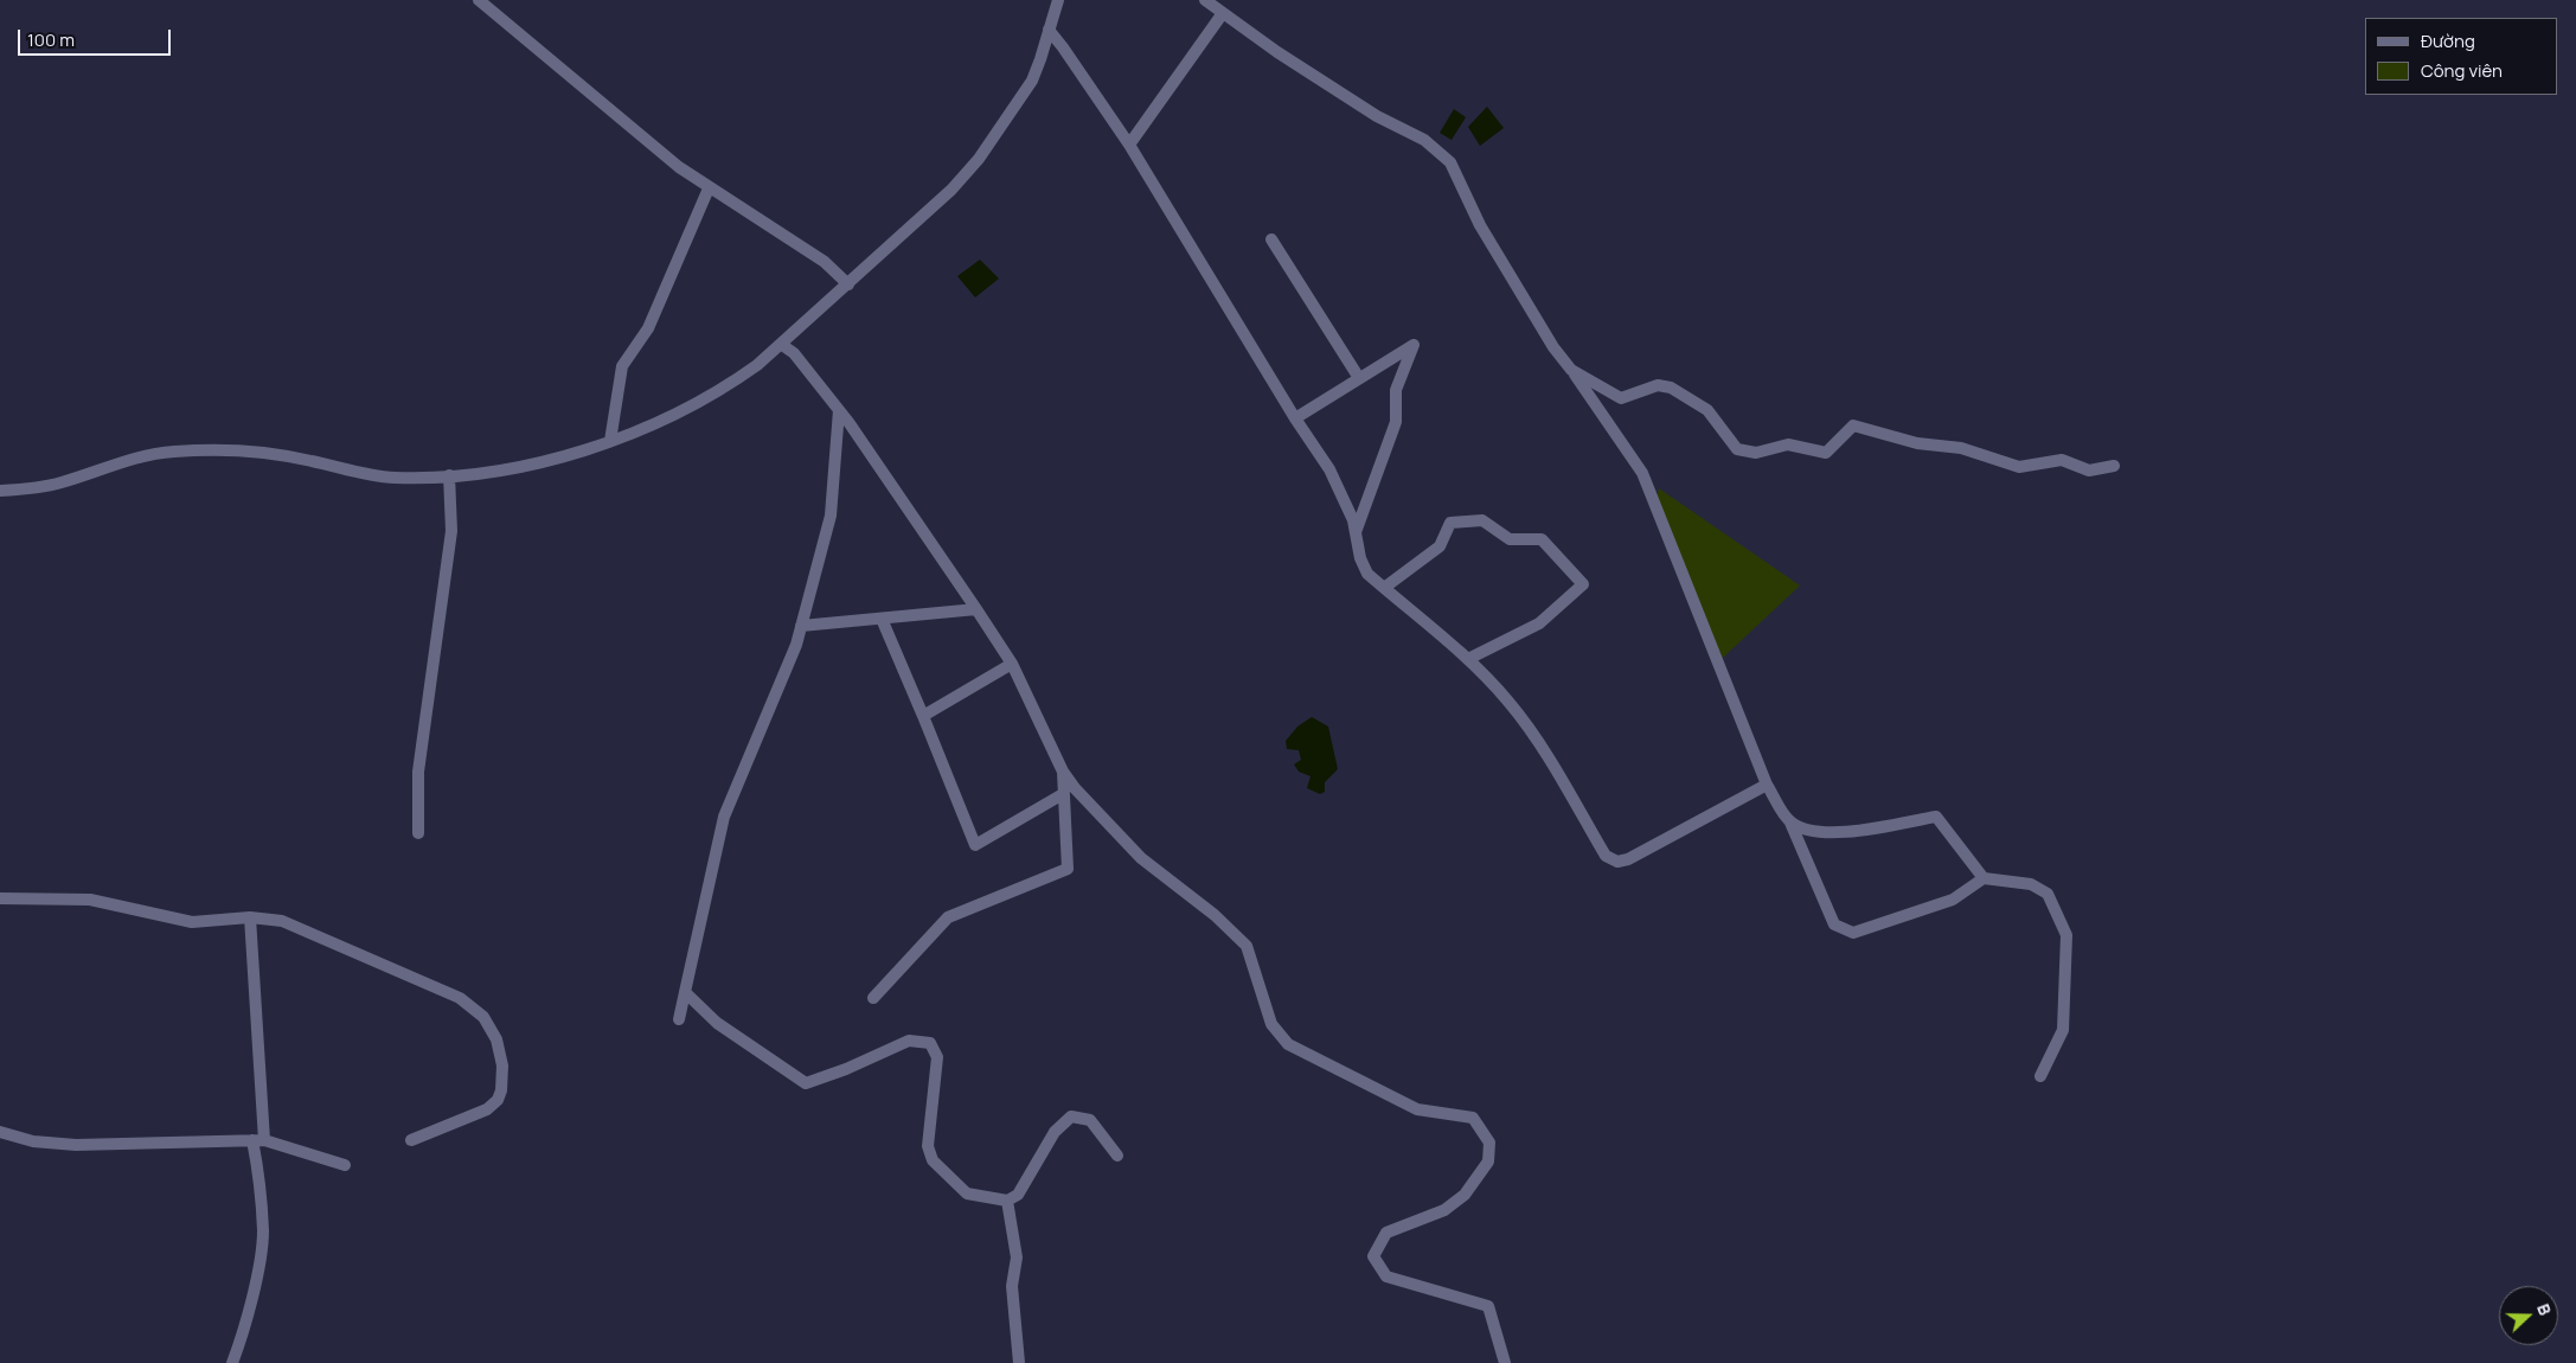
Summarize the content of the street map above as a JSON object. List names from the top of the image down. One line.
{"legend":["Đường","Công viên"],"scale_bar":"100 m","north":"right"}
